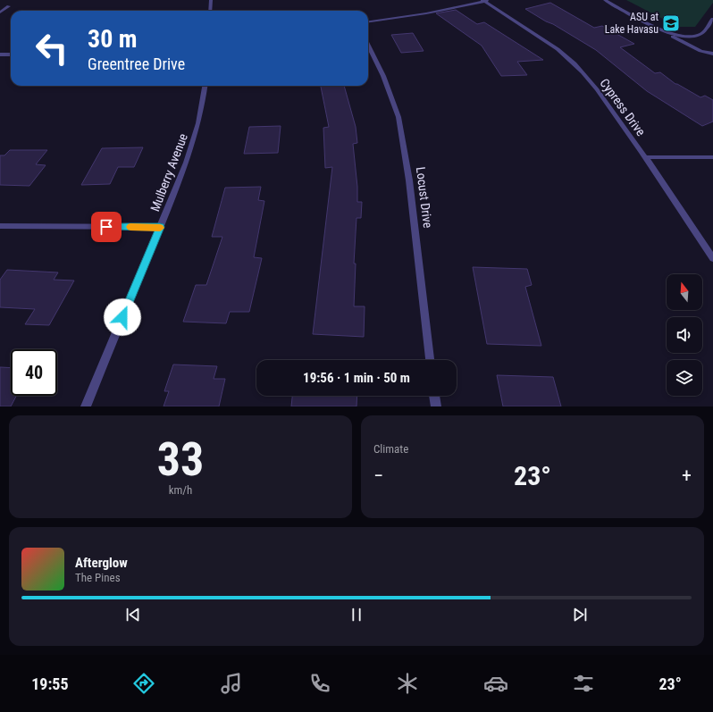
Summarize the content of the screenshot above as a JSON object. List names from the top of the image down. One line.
{"streets":{"street":["Cypress Drive","Mulberry Avenue","Locust Drive"]},"places":{"school or university":["ASU at Lake Havasu"]},"north":"top","page":{"turn":["30 m","Greentree Drive"],"limit":"40","trip":"19:56 · 1 min · 50 m","tile":[["33","km/h"],"Climate"],"heat":["−","23°","+"],"song":["Afterglow","The Pines"],"tabs":["19:55","23°"]}}
